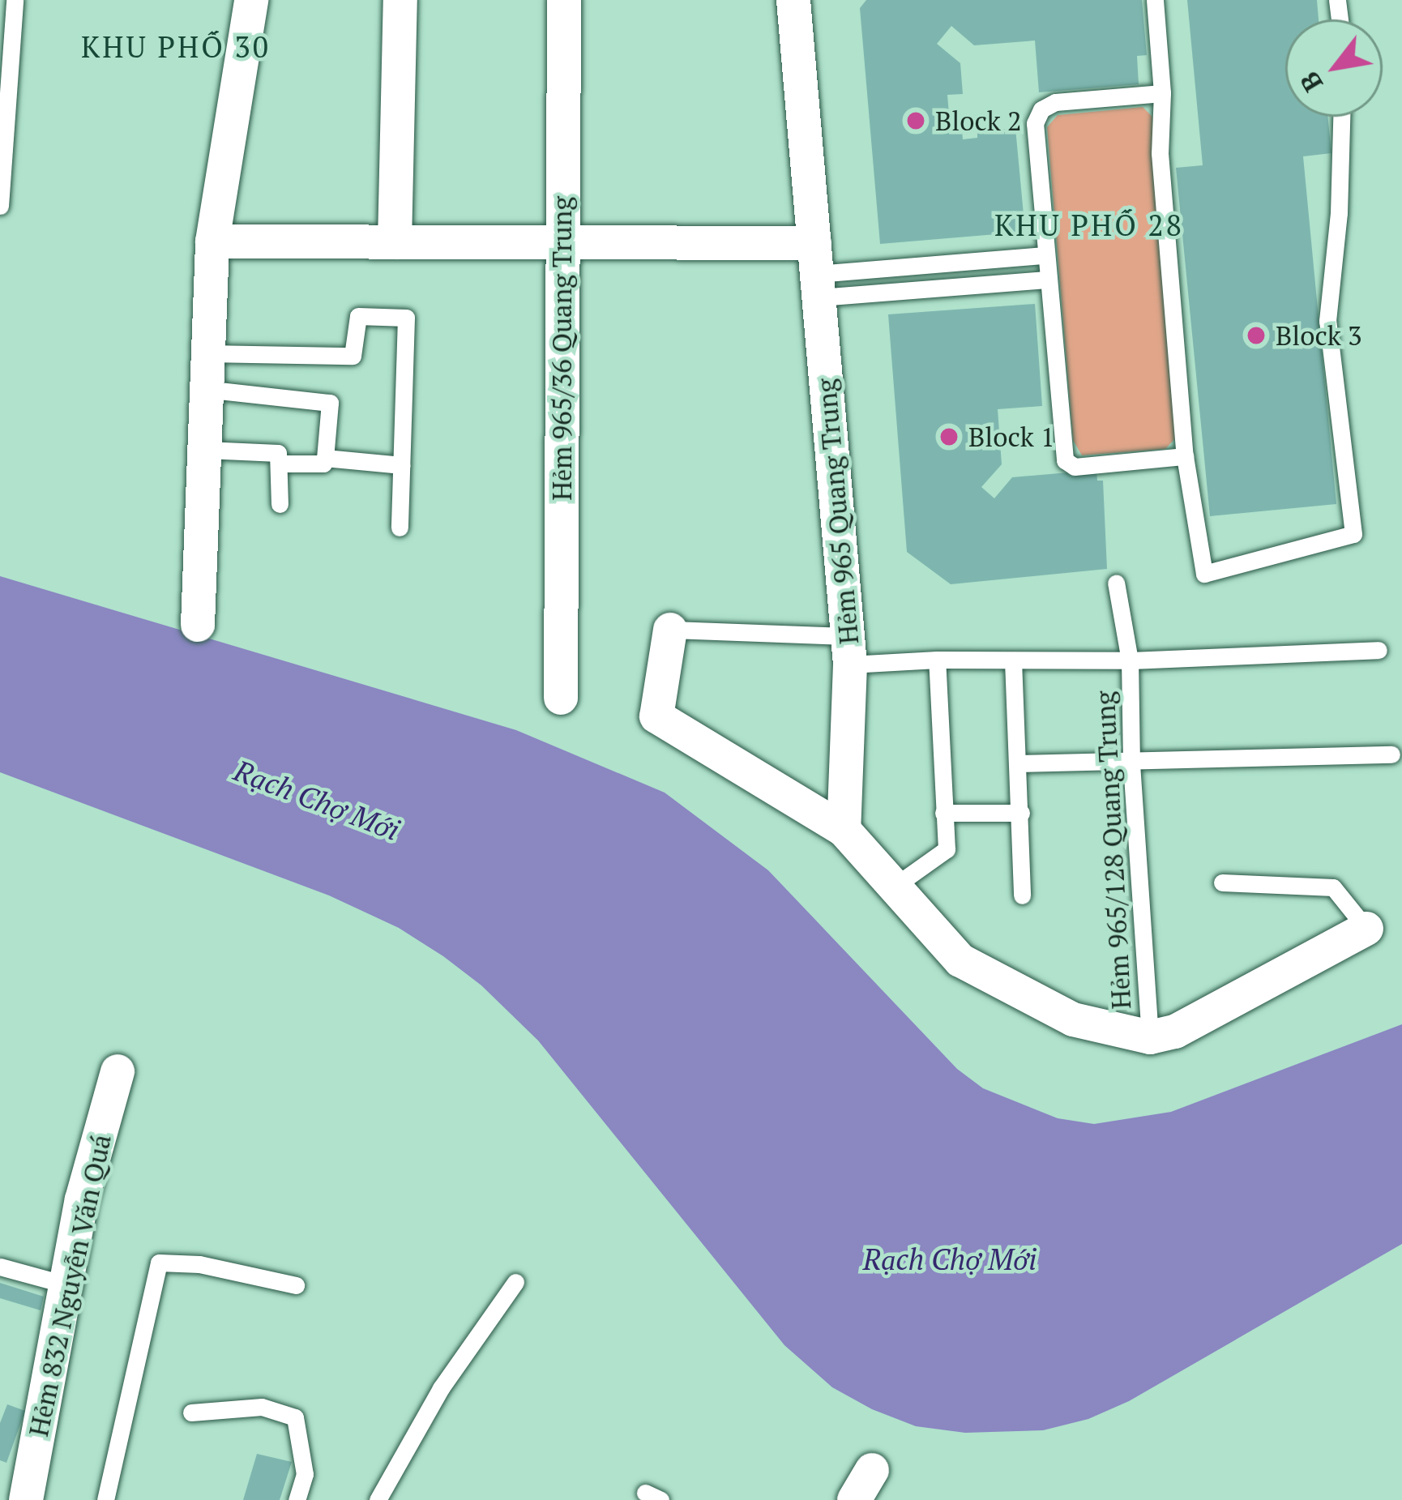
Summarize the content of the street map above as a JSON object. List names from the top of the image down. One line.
{"streets":{"street":["Hẻm 965/36 Quang Trung","Hẻm 965 Quang Trung","Hẻm 832 Nguyễn Văn Quá"],"lane":["Hẻm 965/128 Quang Trung"]},"crossings":[["Hẻm 965 Quang Trung","Hẻm 965/128 Quang Trung"]],"districts":["KHU PHỐ 30","KHU PHỐ 28"],"water":["Rạch Chợ Mới"],"places":["Block 2","Block 3","Block 1"],"north":"bottom left"}
